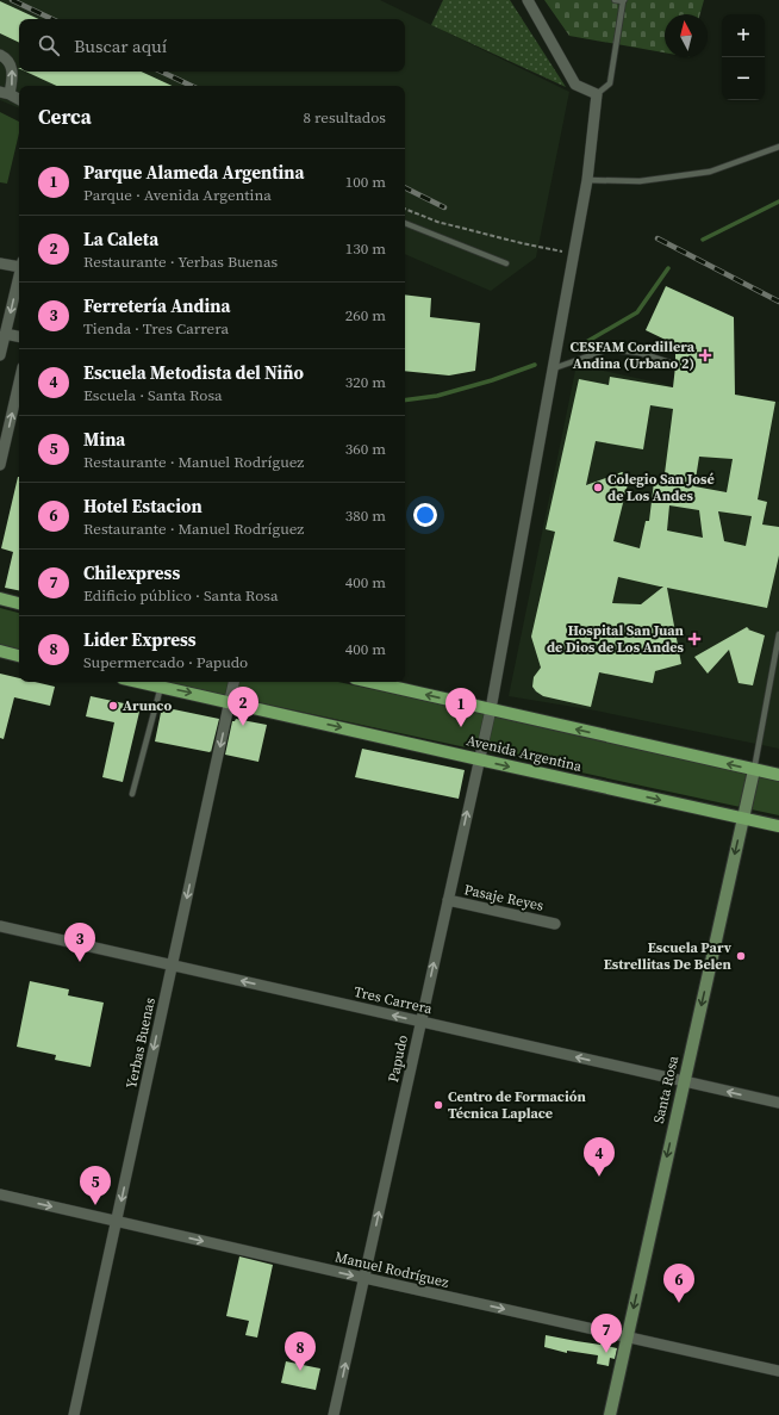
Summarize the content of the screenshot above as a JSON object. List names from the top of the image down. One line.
{"streets":{"main road":["Avenida Argentina","Santa Rosa"],"street":["Pasaje Reyes","Tres Carrera","Yerbas Buenas","Papudo","Manuel Rodríguez"]},"crossings":[["Avenida Argentina","Yerbas Buenas"],["Avenida Argentina","Papudo"],["Avenida Argentina","Santa Rosa"],["Pasaje Reyes","Papudo"],["Tres Carrera","Yerbas Buenas"],["Tres Carrera","Papudo"],["Tres Carrera","Santa Rosa"],["Yerbas Buenas","Manuel Rodríguez"],["Papudo","Manuel Rodríguez"],["Santa Rosa","Manuel Rodríguez"]],"one_way":["Tres Carrera","Yerbas Buenas","Papudo","Santa Rosa","Manuel Rodríguez"],"places":{"health":["CESFAM Cordillera Andina (Urbano 2)","Hospital San Juan de Dios de Los Andes"],"other":["Colegio San José de Los Andes","Arunco","Escuela Parv Estrellitas De Belen","Centro de Formación Técnica Laplace"]},"north":"top","page":{"map_buttons":["+","−"],"search":"Buscar aquí","heading":["Cerca","8 resultados"],"list":[{"mark":"1","name":"Parque Alameda Argentina","note":"Parque · Avenida Argentina","value":"100 m"},{"mark":"2","name":"La Caleta","note":"Restaurante · Yerbas Buenas","value":"130 m"},{"mark":"3","name":"Ferretería Andina","note":"Tienda · Tres Carrera","value":"260 m"},{"mark":"4","name":"Escuela Metodista del Niño","note":"Escuela · Santa Rosa","value":"320 m"},{"mark":"5","name":"Mina","note":"Restaurante · Manuel Rodríguez","value":"360 m"},{"mark":"6","name":"Hotel Estacion","note":"Restaurante · Manuel Rodríguez","value":"380 m"},{"mark":"7","name":"Chilexpress","note":"Edificio público · Santa Rosa","value":"400 m"},{"mark":"8","name":"Lider Express","note":"Supermercado · Papudo","value":"400 m"}],"pins":["2","1","3","4","5","6","7","8"]}}
